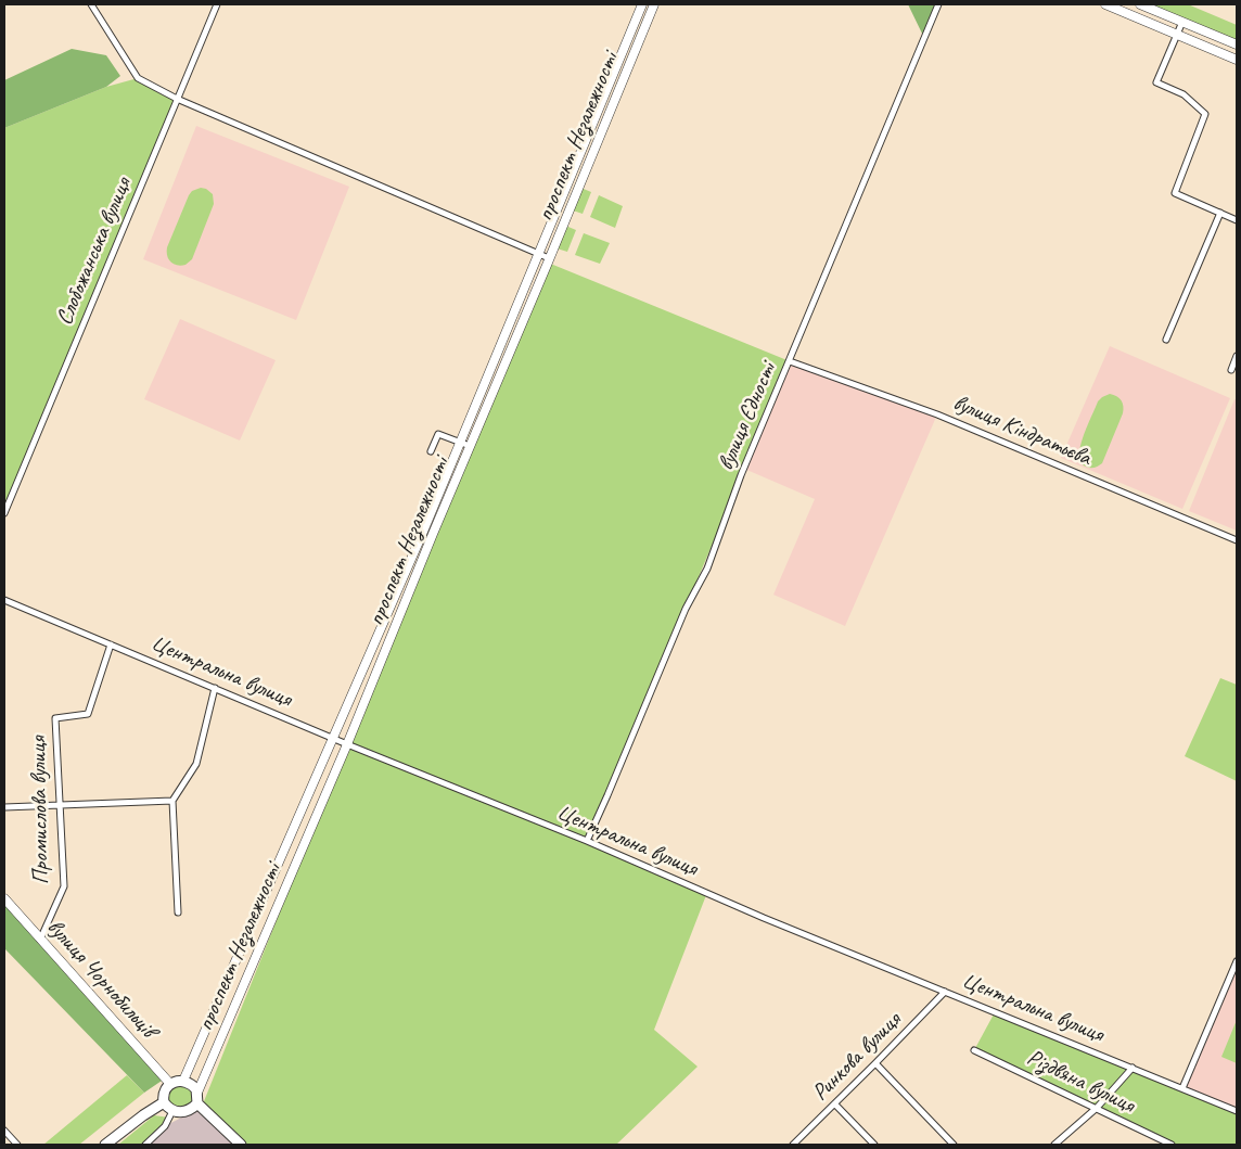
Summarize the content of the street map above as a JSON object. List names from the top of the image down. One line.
{"streets":{"street":["проспект Незалежності","Слобожанська вулиця","вулиця Єдності","вулиця Кіндратьєва","Центральна вулиця","Промислова вулиця","вулиця Чорнобильців","Ринкова вулиця","Різдвяна вулиця"]},"crossings":[["проспект Незалежності","Центральна вулиця"],["проспект Незалежності","вулиця Чорнобильців"],["вулиця Єдності","вулиця Кіндратьєва"],["вулиця Єдності","Центральна вулиця"],["Центральна вулиця","Промислова вулиця"],["Центральна вулиця","Ринкова вулиця"],["Промислова вулиця","вулиця Чорнобильців"]]}
